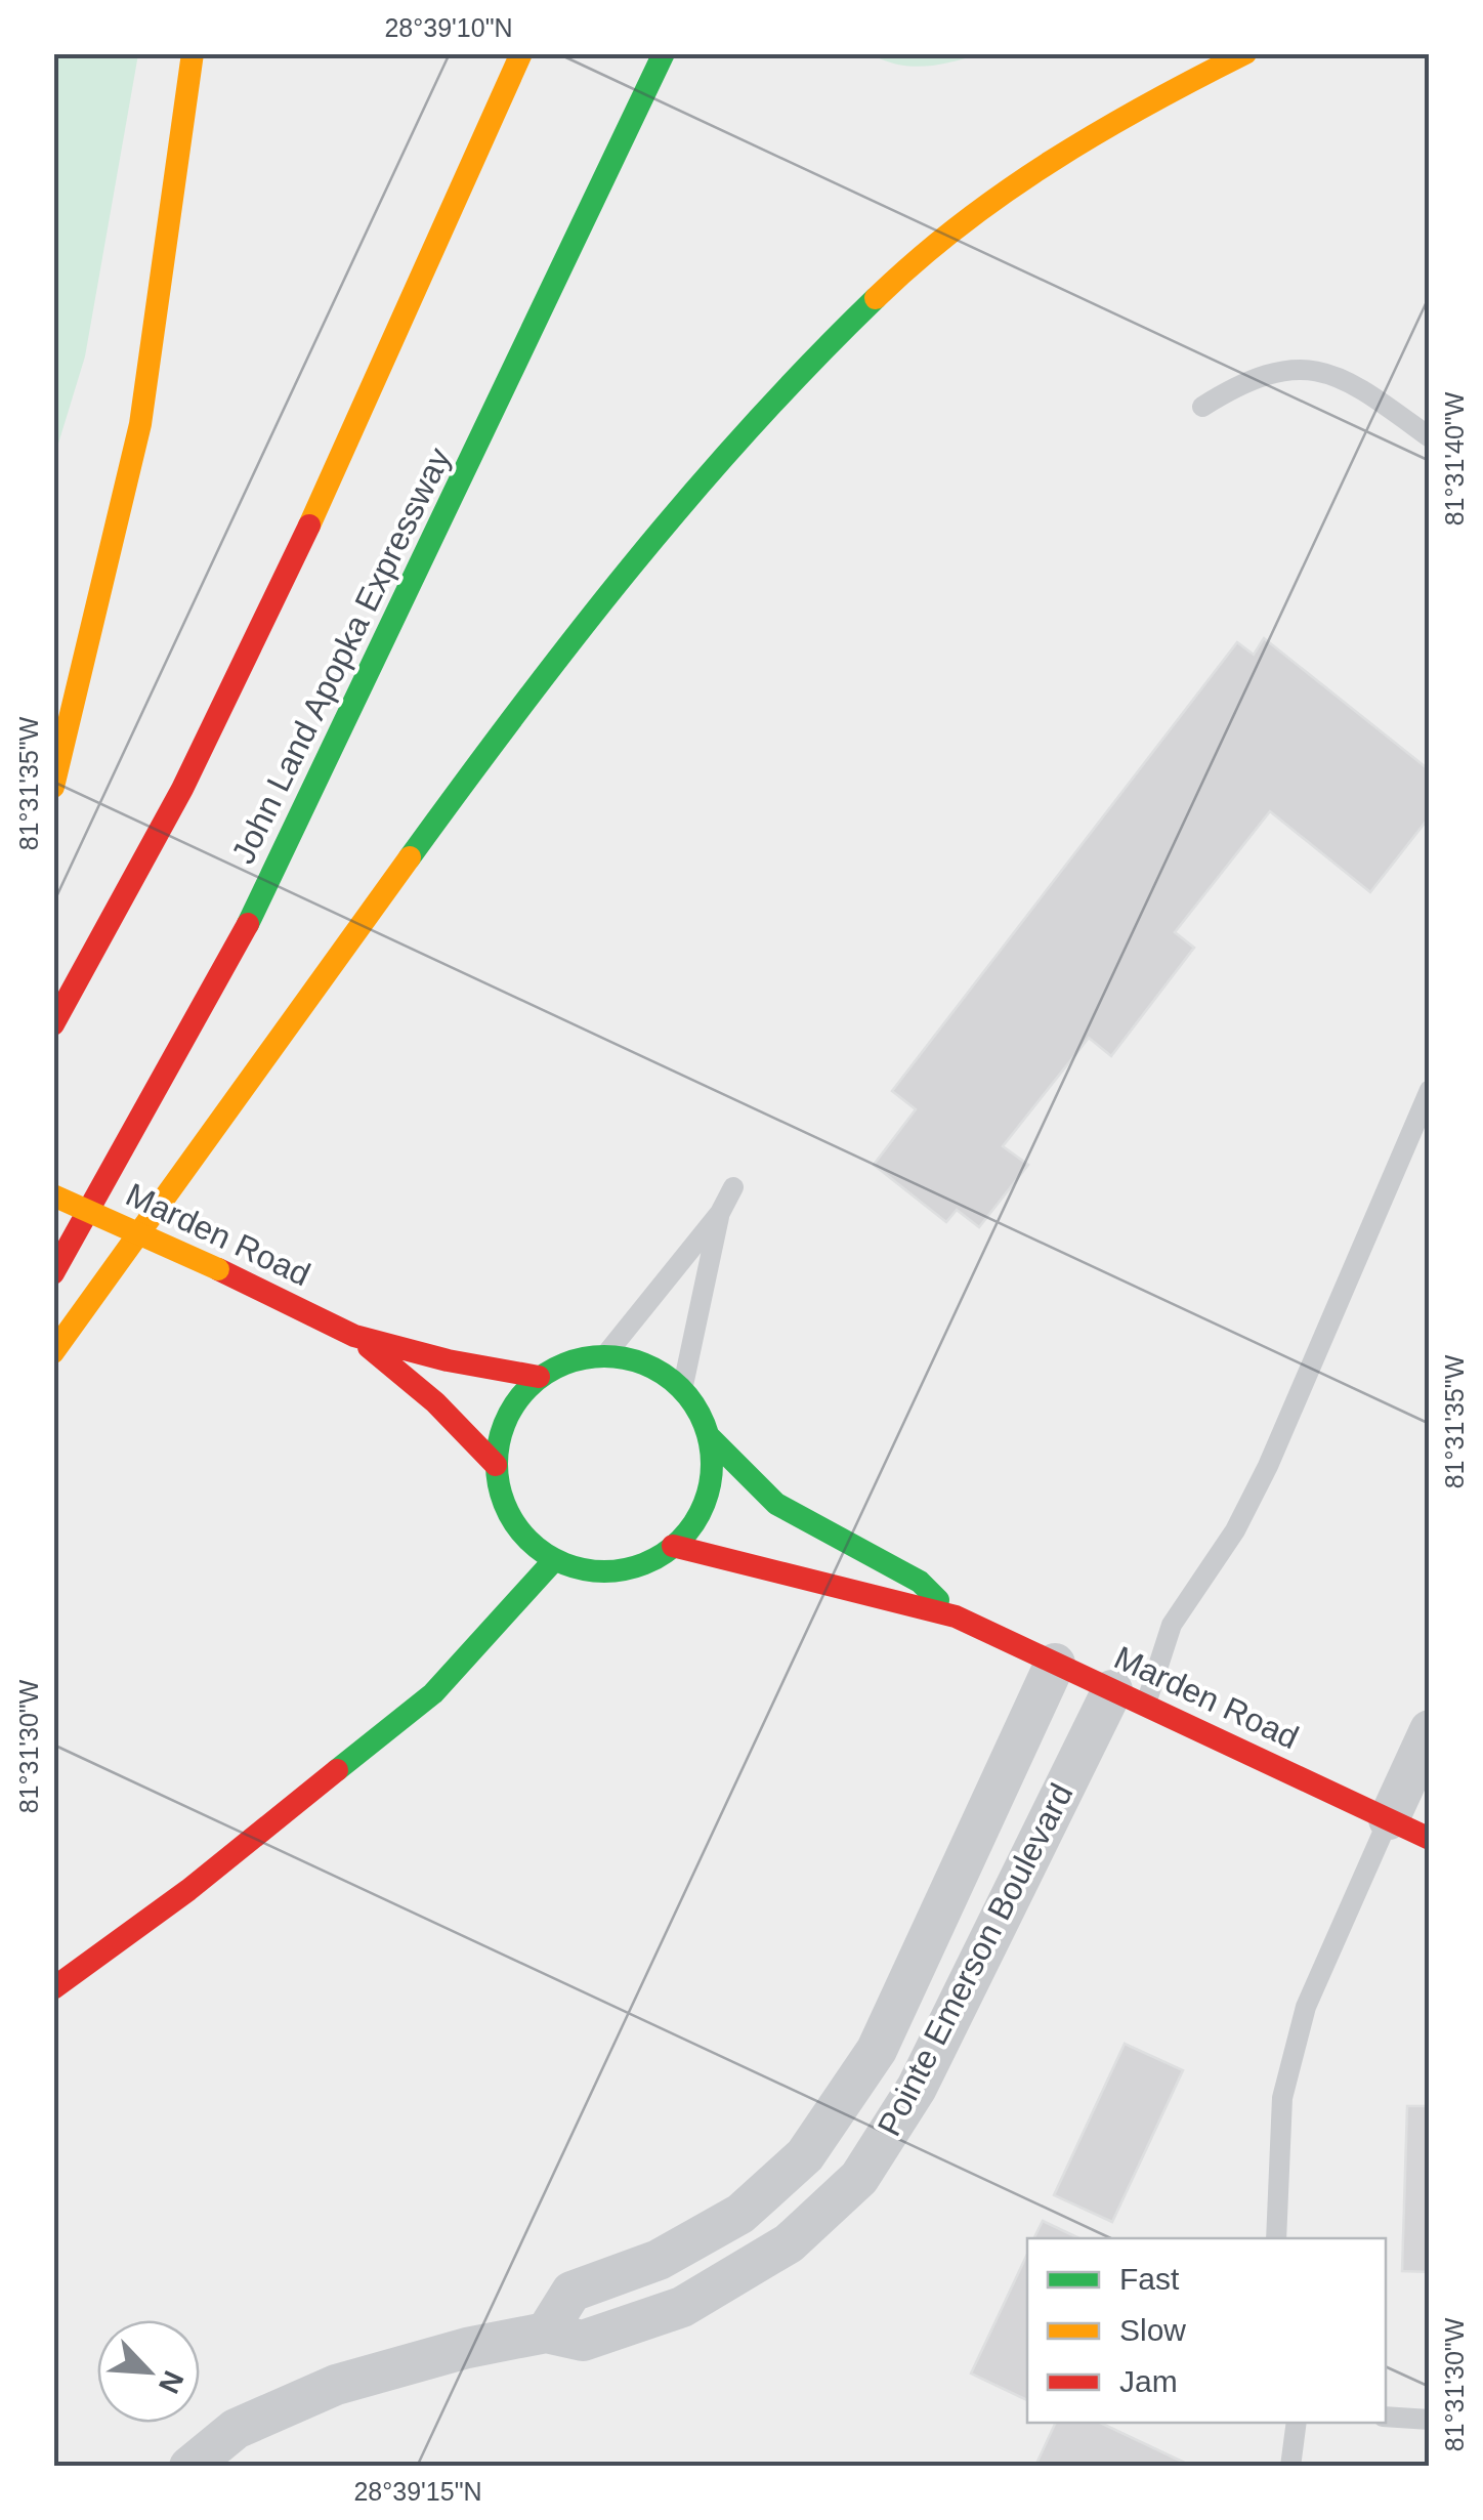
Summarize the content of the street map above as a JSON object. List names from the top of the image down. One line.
{"streets":{"main road":["John Land Apopka Expressway","Marden Road"],"street":["Pointe Emerson Boulevard"]},"crossings":[["Marden Road","Pointe Emerson Boulevard"]],"legend":["Fast","Slow","Jam"],"north":"bottom right","coordinates":["28°39'10\"N","81°31'40\"W","81°31'35\"W","81°31'30\"W","28°39'15\"N"]}
